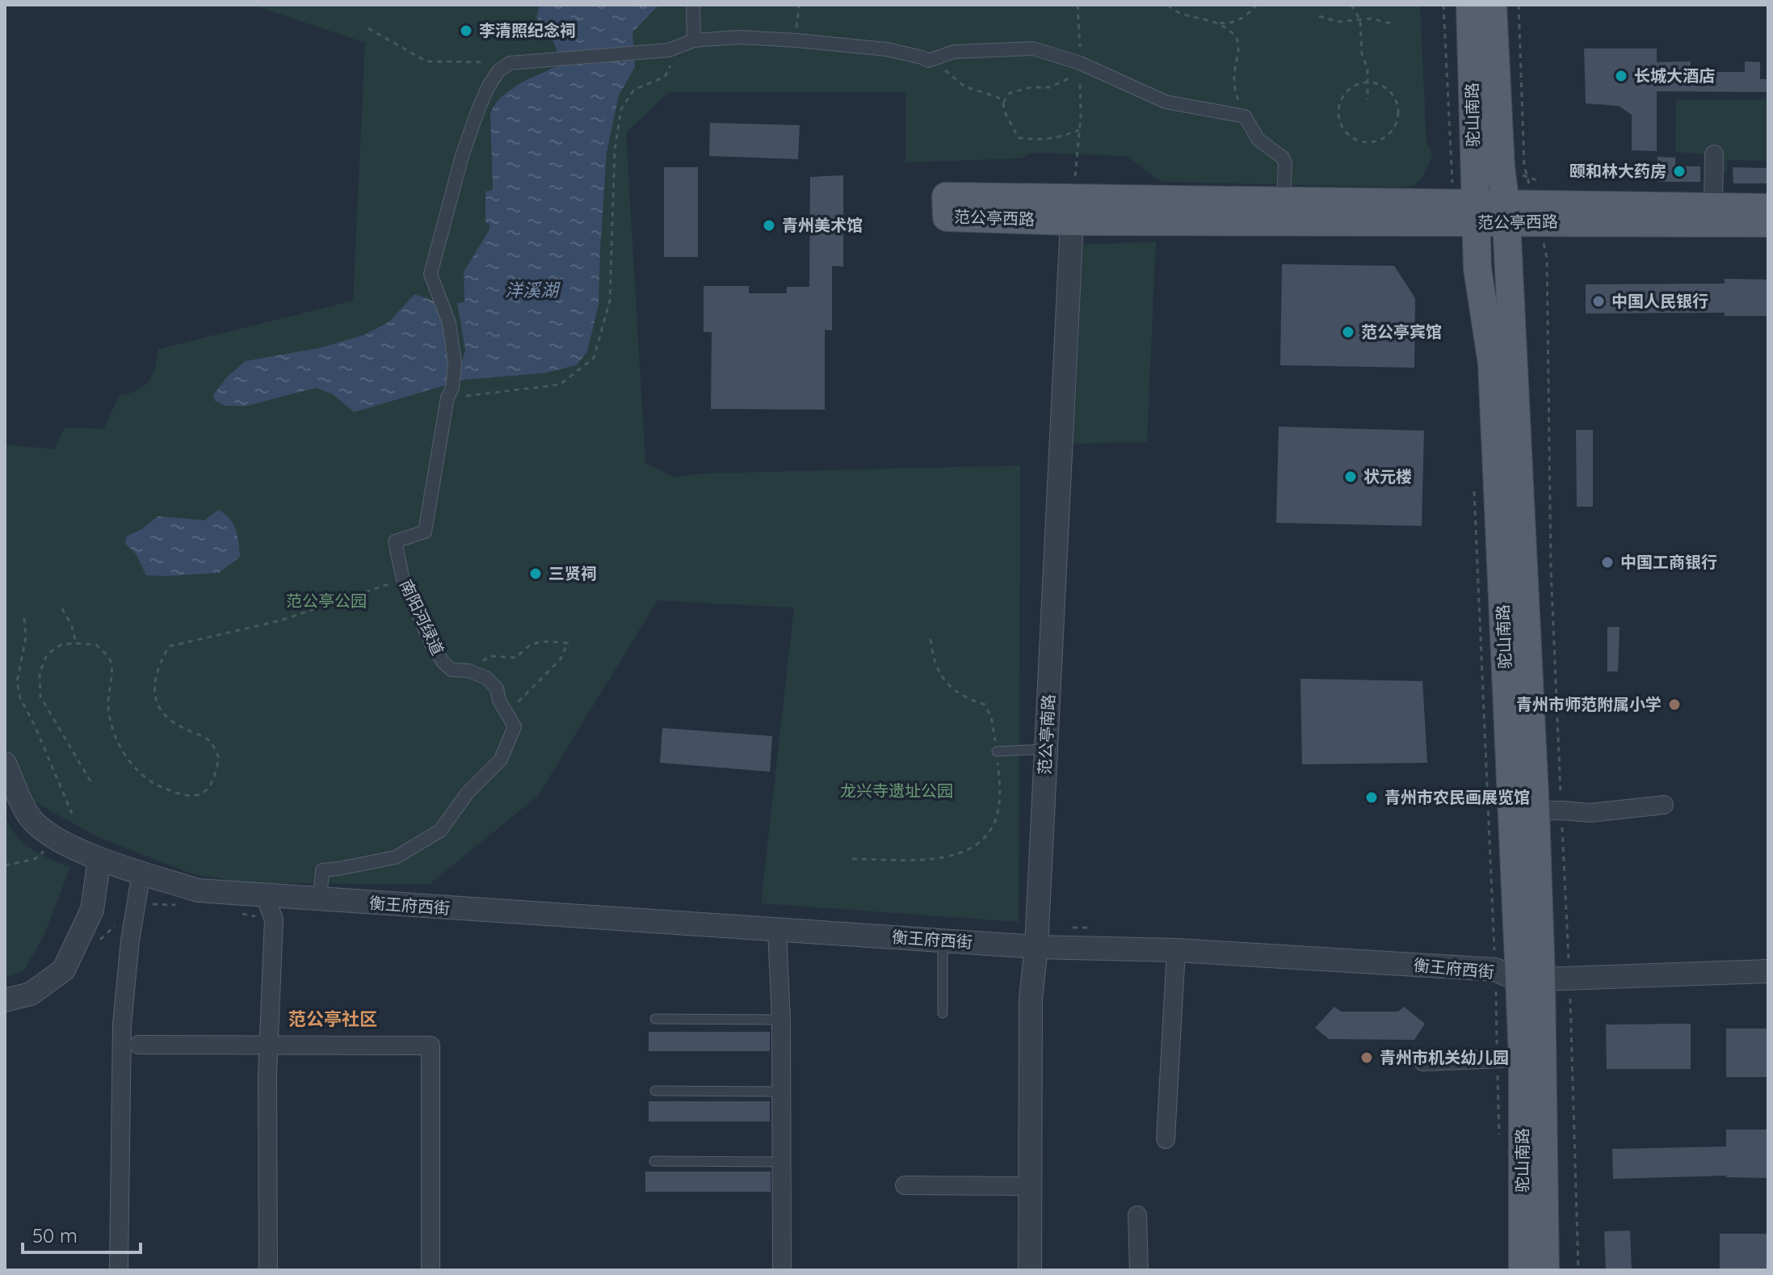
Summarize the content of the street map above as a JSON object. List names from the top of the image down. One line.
{"streets":{"main road":["驼山南路","范公亭西路"],"street":["南阳河绿道","范公亭南路","衡王府西街"]},"crossings":[["驼山南路","范公亭西路"],["驼山南路","衡王府西街"],["范公亭西路","范公亭南路"],["范公亭南路","衡王府西街"]],"districts":["范公亭社区"],"water":["洋溪湖"],"parks":["范公亭公园","龙兴寺遗址公园"],"places":["李清照纪念祠","长城大酒店","颐和林大药房","青州美术馆","中国人民银行","范公亭宾馆","状元楼","中国工商银行","三贤祠","青州市师范附属小学","青州市农民画展览馆","青州市机关幼儿园"],"scale_bar":"50 m"}
